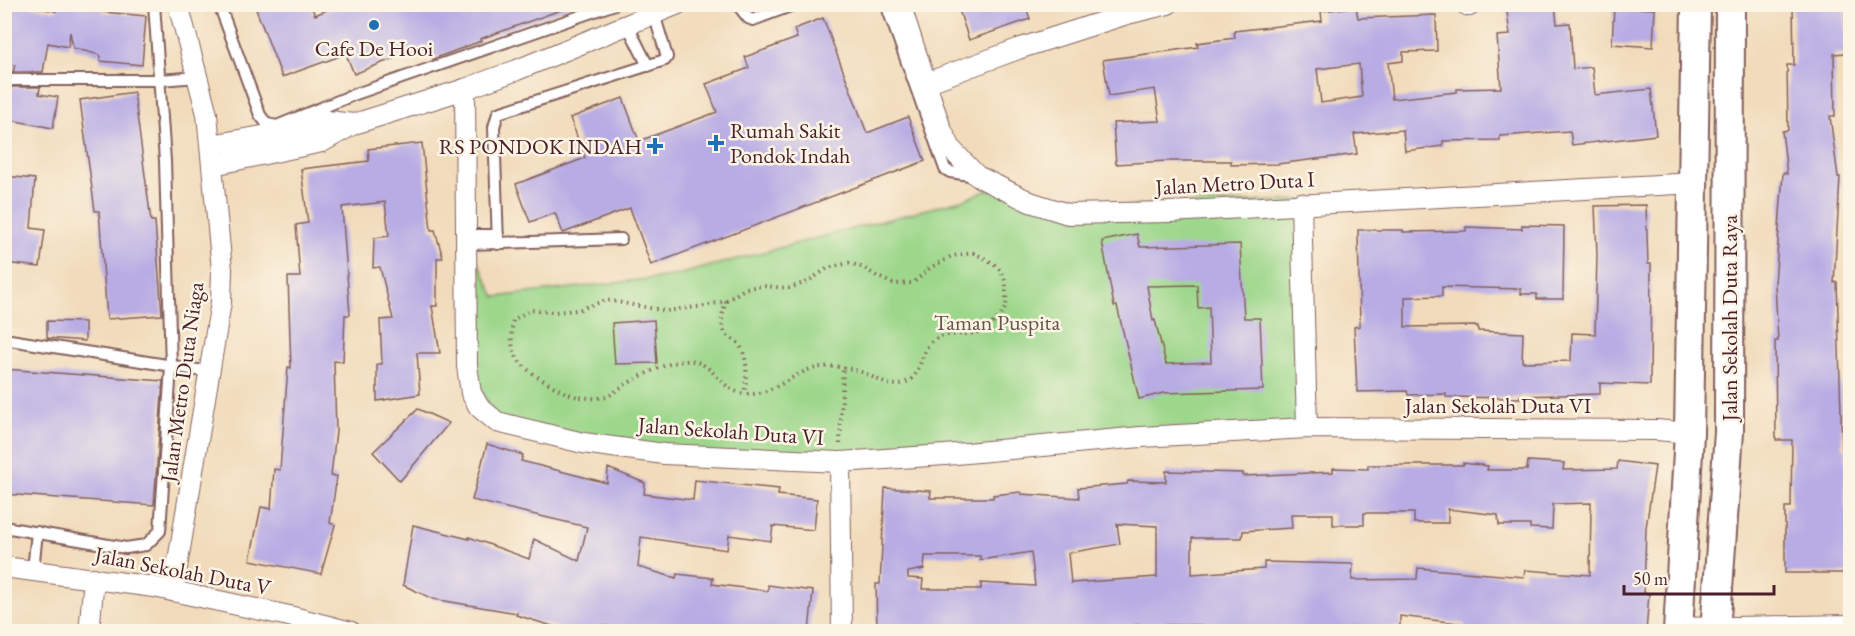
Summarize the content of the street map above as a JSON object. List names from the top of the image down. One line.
{"streets":{"street":["Jalan Metro Duta I","Jalan Sekolah Duta Raya","Jalan Metro Duta Niaga","Jalan Sekolah Duta VI","Jalan Sekolah Duta V"]},"crossings":[["Jalan Metro Duta I","Jalan Sekolah Duta Raya"],["Jalan Sekolah Duta Raya","Jalan Sekolah Duta VI"],["Jalan Metro Duta Niaga","Jalan Sekolah Duta V"]],"parks":["Taman Puspita"],"places":{"other":["Cafe De Hooi"],"health":["Rumah Sakit Pondok Indah","RS PONDOK INDAH"]},"scale_bar":"50 m"}
